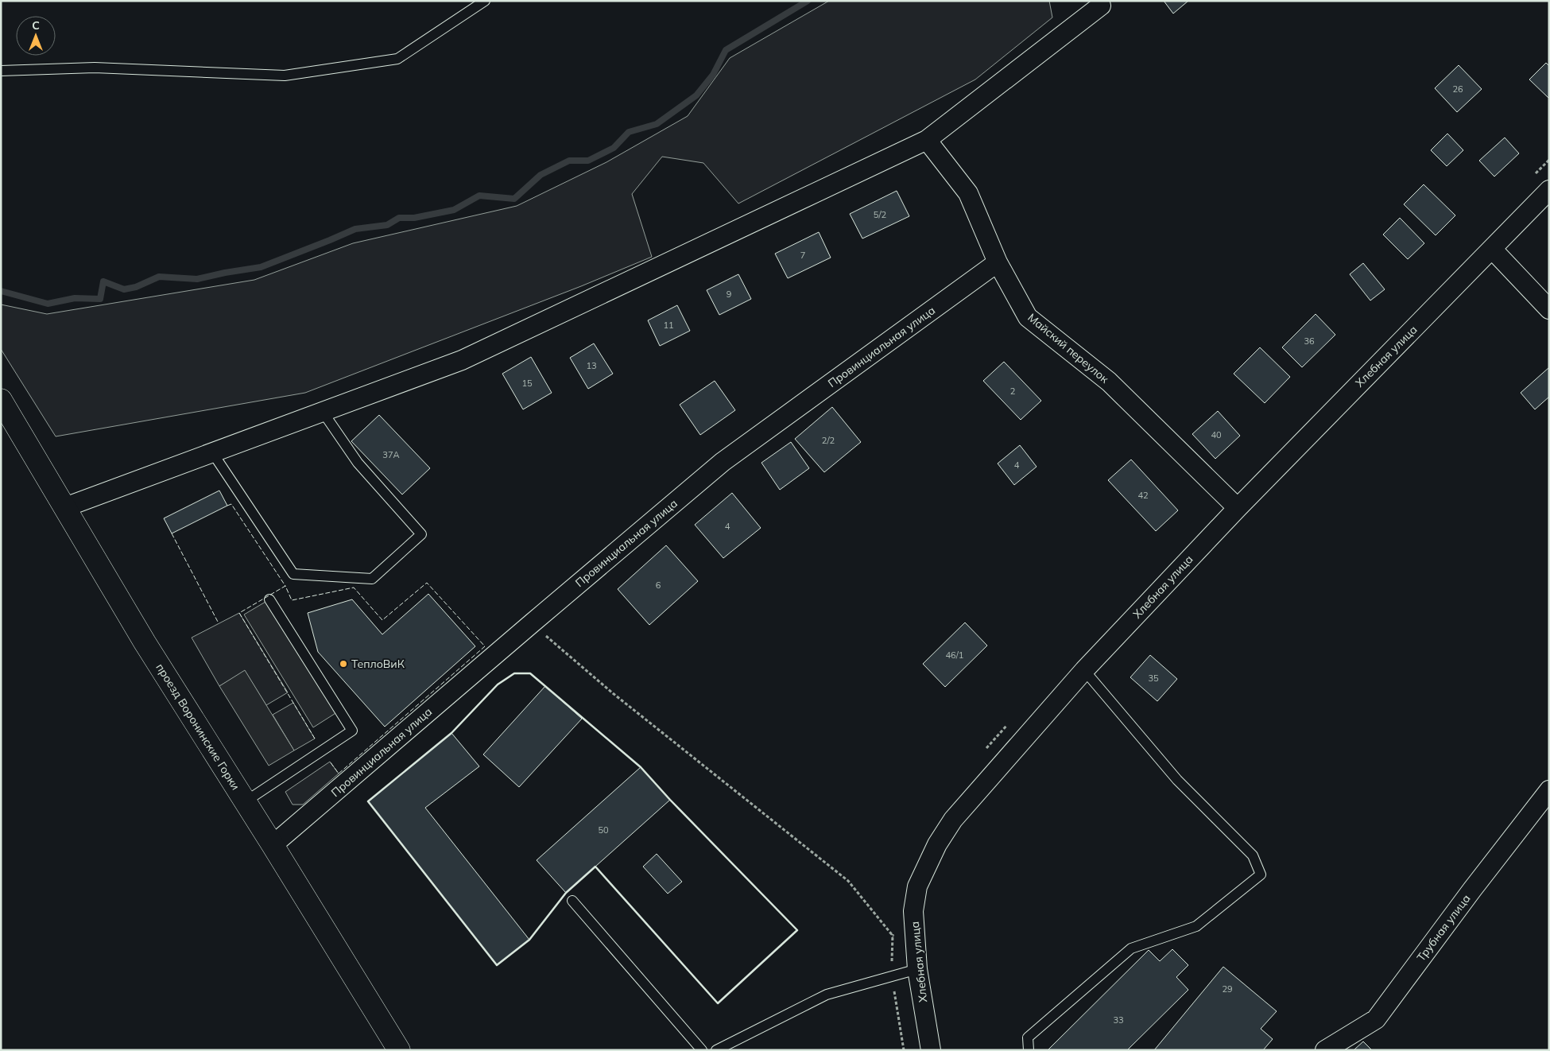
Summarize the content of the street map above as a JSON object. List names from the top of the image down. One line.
{"streets":{"street":["Провинциальная улица","Майский переулок","Хлебная улица","проезд Воронинские Горки","Трубная улица"]},"crossings":[["Провинциальная улица","Майский переулок"],["Провинциальная улица","проезд Воронинские Горки"],["Майский переулок","Хлебная улица"]],"places":["ТеплоВиК"],"house_numbers":["26","5/2","7","9","11","36","13","15","2","40","2/2","37А","4","42","4","6","46/1","35","50","29","33"],"north":"top"}
